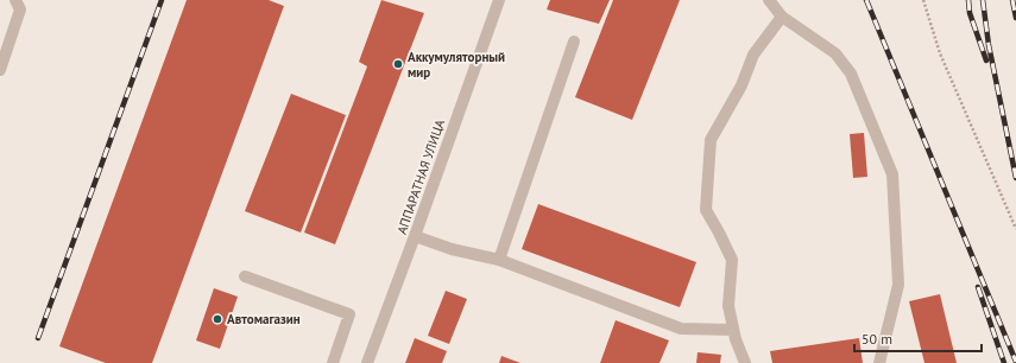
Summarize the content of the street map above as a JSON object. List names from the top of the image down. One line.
{"streets":{"street":["АППАРАТНАЯ УЛИЦА"]},"places":["Аккумуляторный мир","Автомагазин"],"scale_bar":"50 m"}
